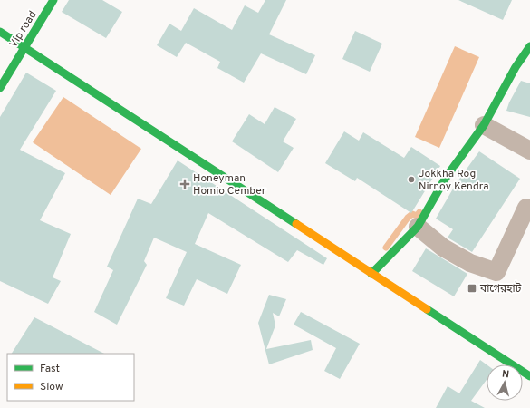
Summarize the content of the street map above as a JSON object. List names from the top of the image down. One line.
{"streets":{"main road":["Vip road"]},"places":{"other":["Jokkha Rog Nirnoy Kendra"],"health":["Honeyman Homio Cember"],"transit":["বাগেরহাট"]},"legend":["Fast","Slow"],"north":"top"}
